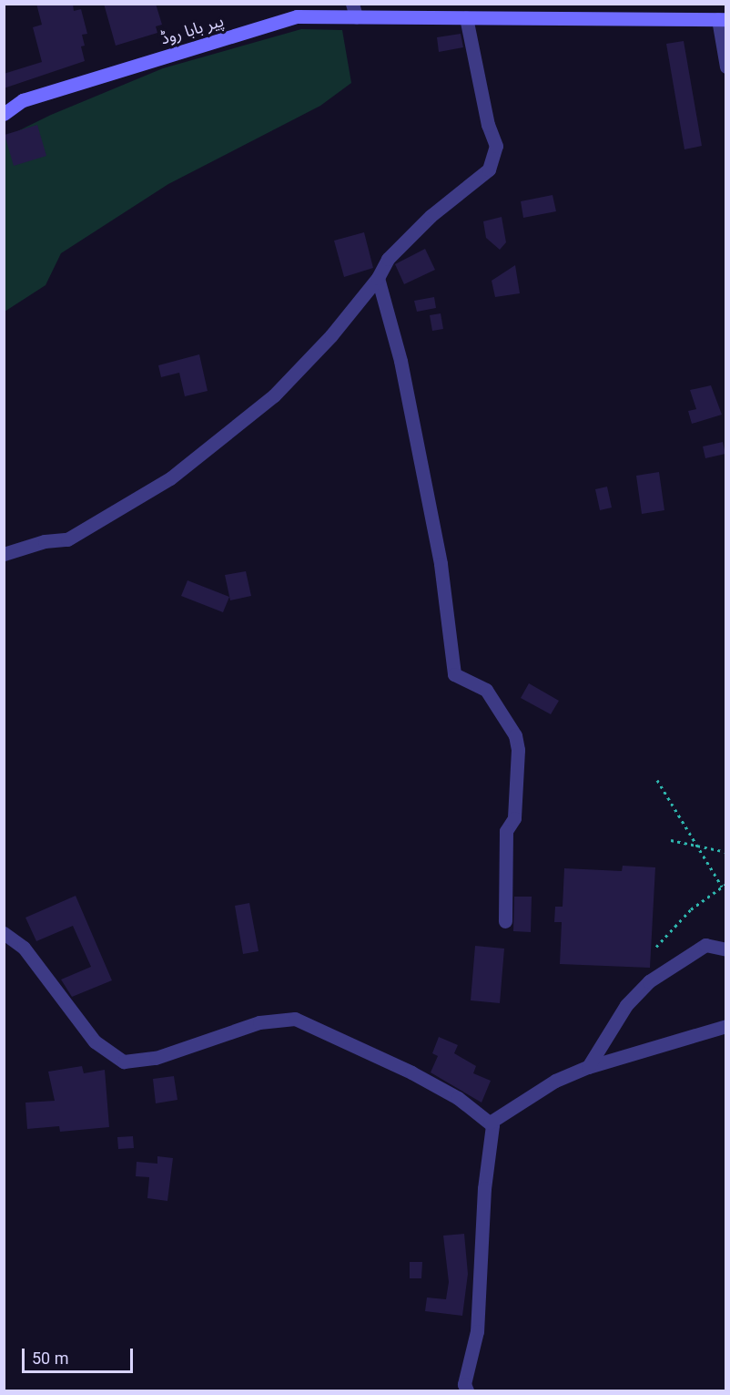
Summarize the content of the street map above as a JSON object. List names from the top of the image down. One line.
{"streets":{"main road":["پیر بابا روڈ"]},"scale_bar":"50 m"}
